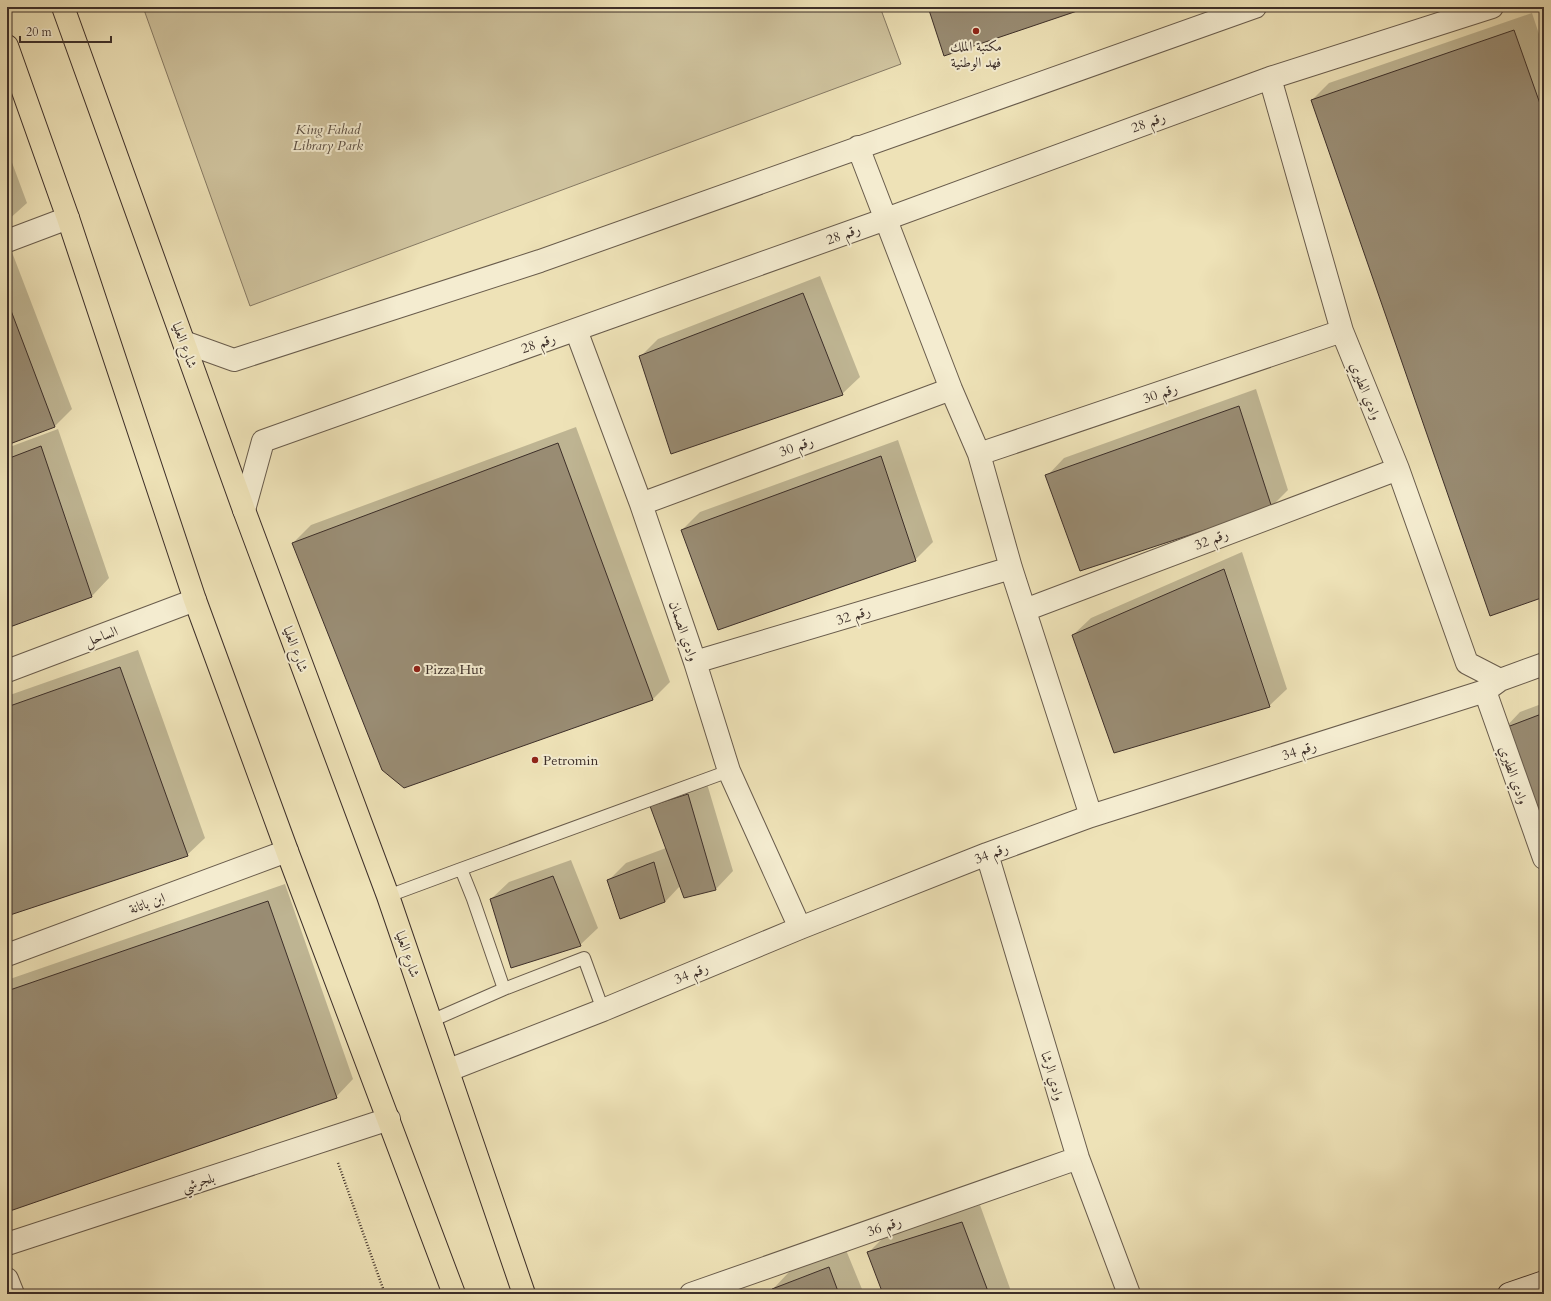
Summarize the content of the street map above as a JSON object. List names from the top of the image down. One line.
{"streets":{"main road":["شارع العليا"],"street":["رقم 28","وادي الطيري","رقم 30","رقم 32","وادي الصمان","الساحل","رقم 34","ابن باتانة","وادي الرشا","بلجرشي","رقم 36"]},"crossings":[["رقم 28","شارع العليا"],["رقم 28","وادي الطيري"],["رقم 28","وادي الصمان"],["شارع العليا","رقم 34"],["وادي الطيري","رقم 30"],["وادي الطيري","رقم 32"],["وادي الطيري","رقم 34"],["رقم 30","وادي الصمان"],["رقم 32","وادي الصمان"],["وادي الصمان","رقم 34"],["رقم 34","وادي الرشا"],["وادي الرشا","رقم 36"]],"parks":["King Fahad Library Park"],"places":["مكتبة الملك فهد الوطنية","Pizza Hut","Petromin"],"scale_bar":"20 m"}
